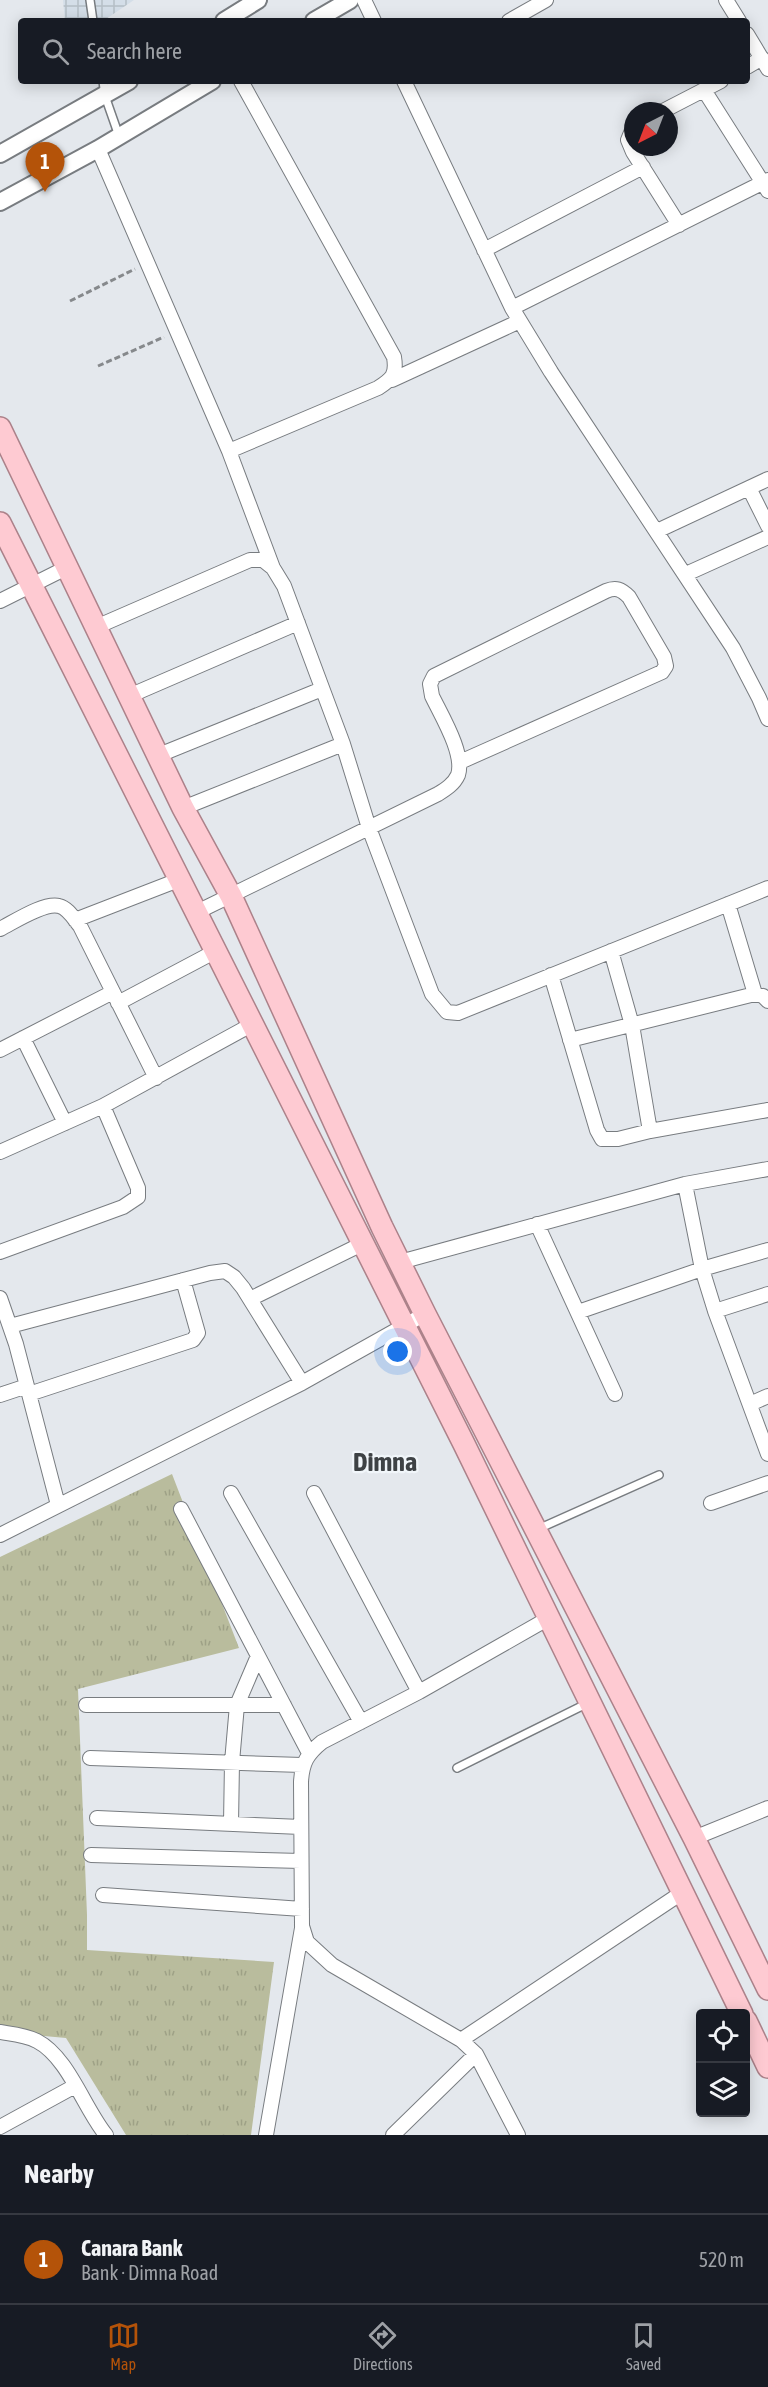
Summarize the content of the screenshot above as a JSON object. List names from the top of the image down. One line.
{"districts":["Dimna"],"north":"bottom left","page":{"search":"Search here","pins":"1","heading":"Nearby","list":[{"mark":"1","name":"Canara Bank","note":"Bank · Dimna Road","value":"520 m"}],"nav":["Map","Directions","Saved"]}}
